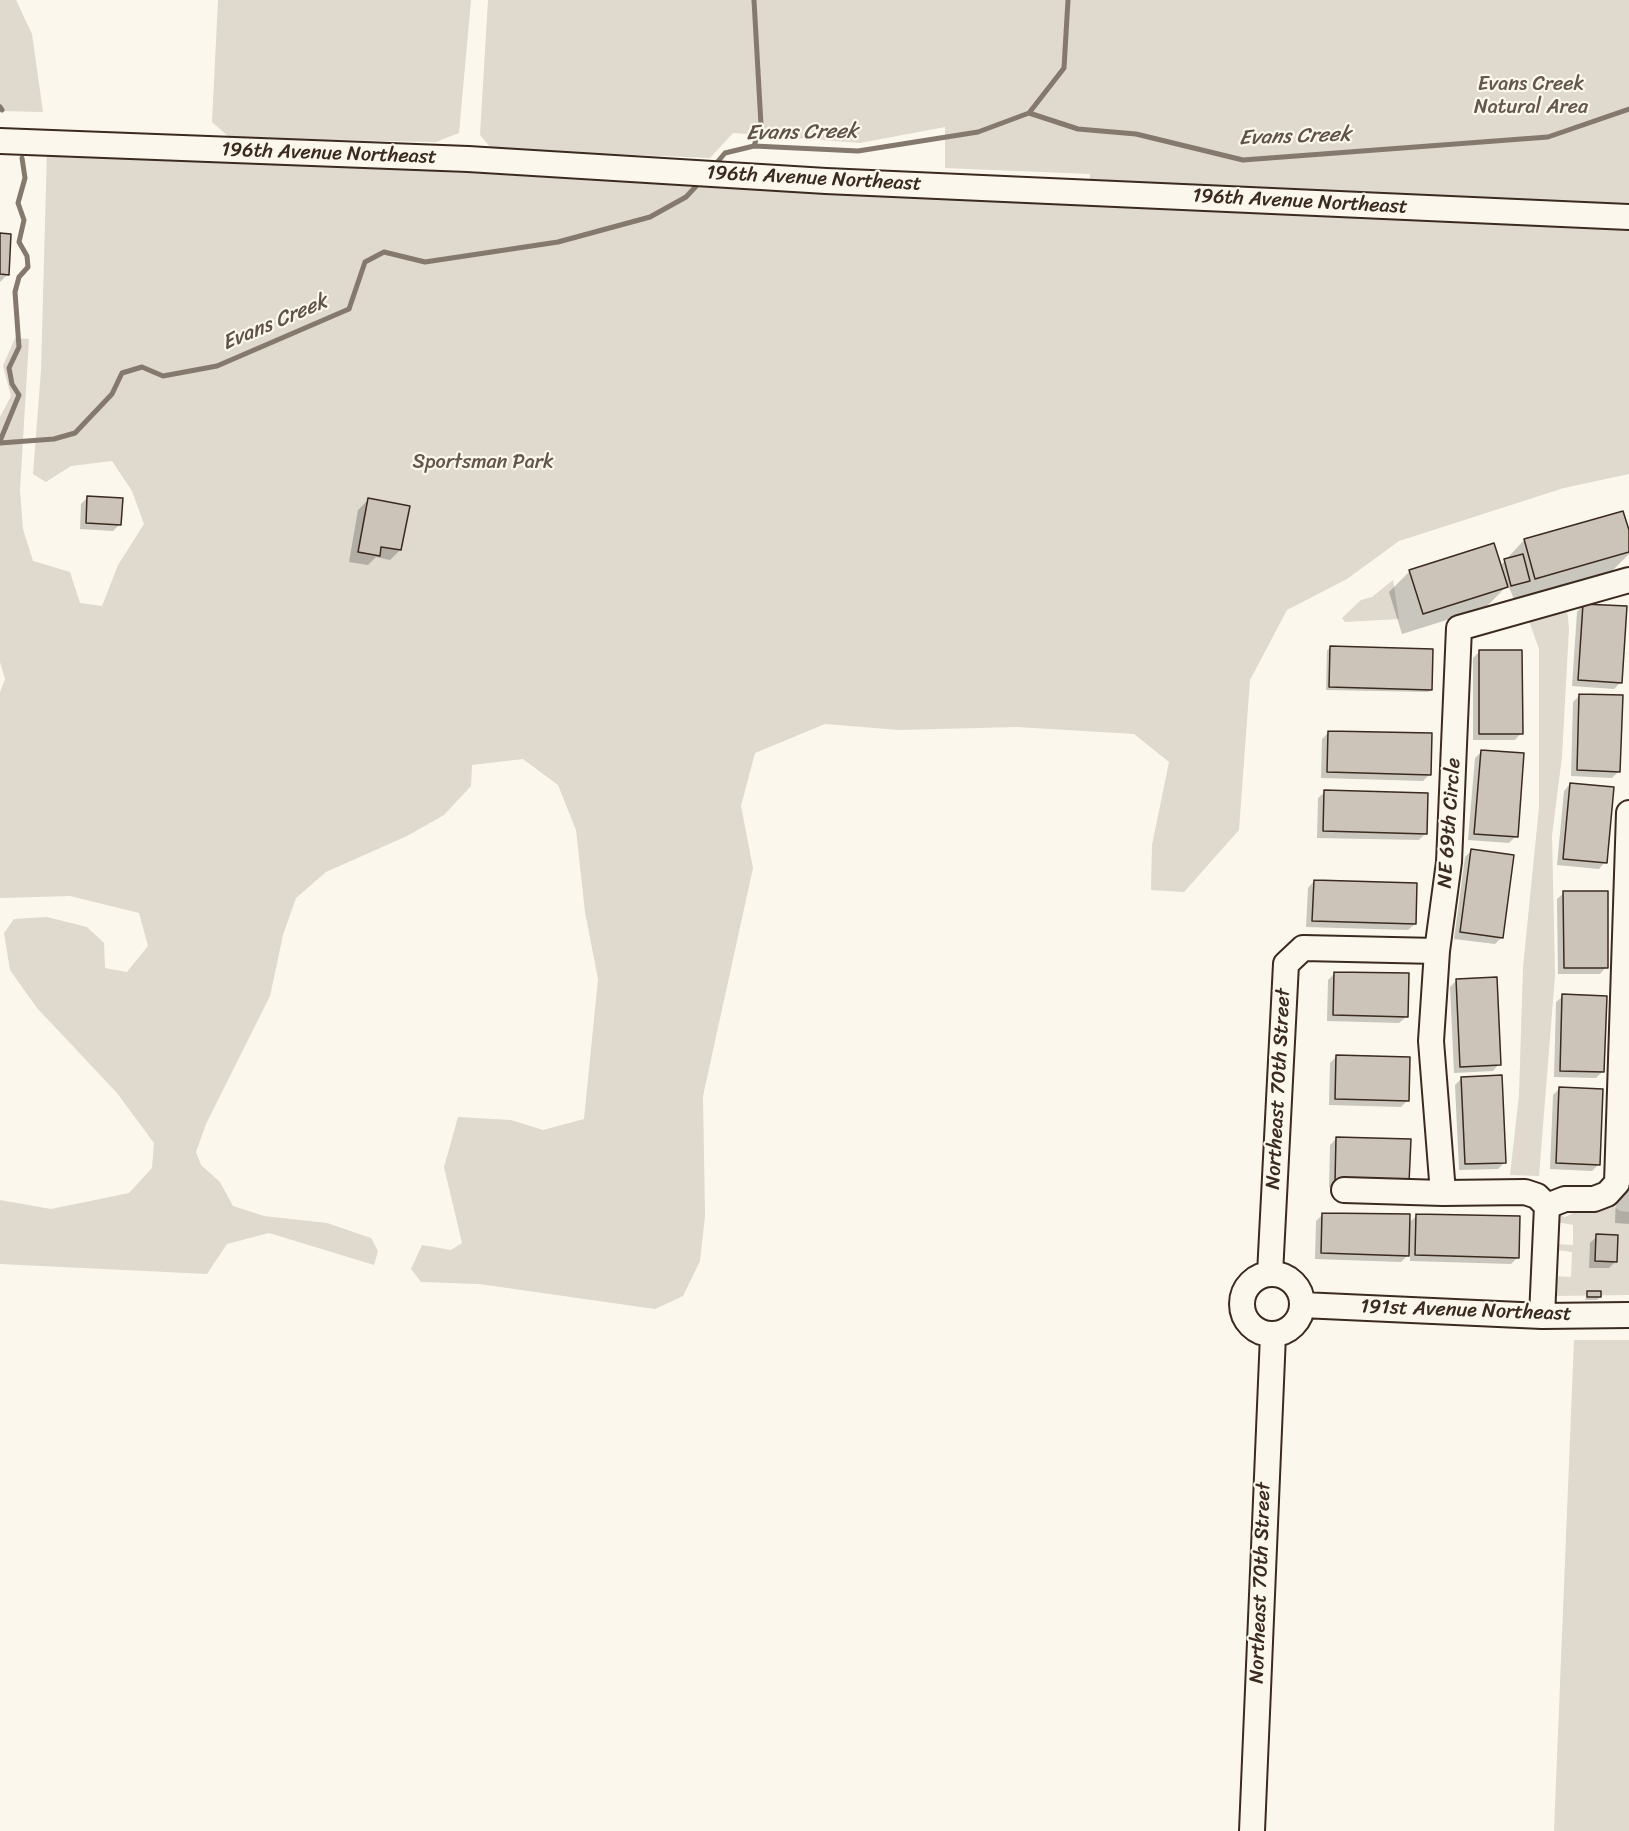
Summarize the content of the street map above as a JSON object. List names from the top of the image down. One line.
{"streets":{"street":["196th Avenue Northeast","NE 69th Circle","Northeast 70th Street","191st Avenue Northeast"]},"crossings":[["NE 69th Circle","Northeast 70th Street"],["Northeast 70th Street","191st Avenue Northeast"]],"water":["Evans Creek"],"parks":["Evans Creek Natural Area","Sportsman Park"]}
